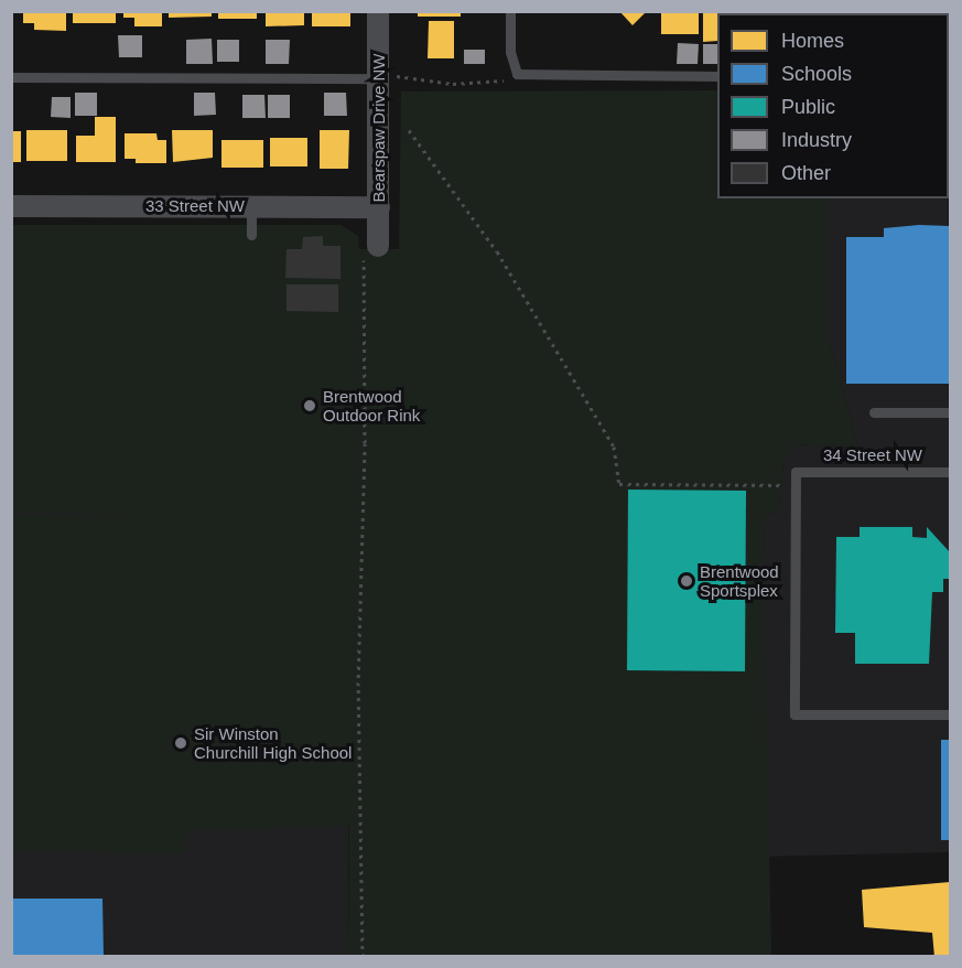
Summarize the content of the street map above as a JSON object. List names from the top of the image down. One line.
{"streets":{"street":["Bearspaw Drive NW","33 Street NW"],"lane":["34 Street NW"]},"crossings":[["Bearspaw Drive NW","33 Street NW"]],"places":["Brentwood Outdoor Rink","Brentwood Sportsplex","Sir Winston Churchill High School"],"legend":["Homes","Schools","Public","Industry","Other"]}
